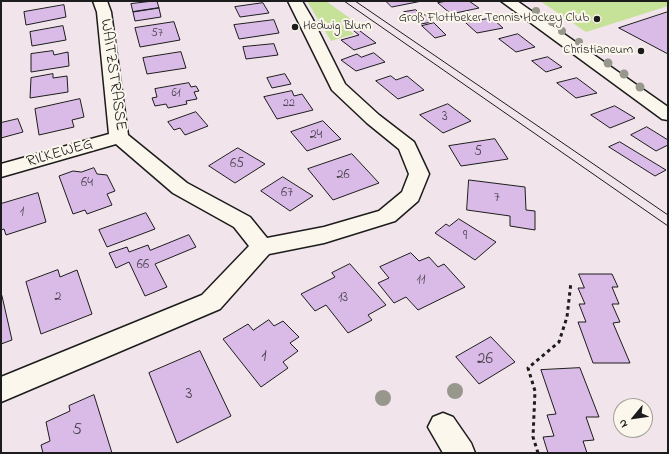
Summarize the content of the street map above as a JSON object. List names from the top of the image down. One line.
{"streets":{"street":["WAITZSTRASSE","RILKEWEG"]},"crossings":[["WAITZSTRASSE","RILKEWEG"]],"places":["Groß Flottbeker Tennis Hockey Club","Hedwig Blum","Christianeum"],"house_numbers":["57","61","22","3","24","5","65","26","64","67","7","1","9","66","11","2","13","1","26","3","5"],"north":"bottom left"}
